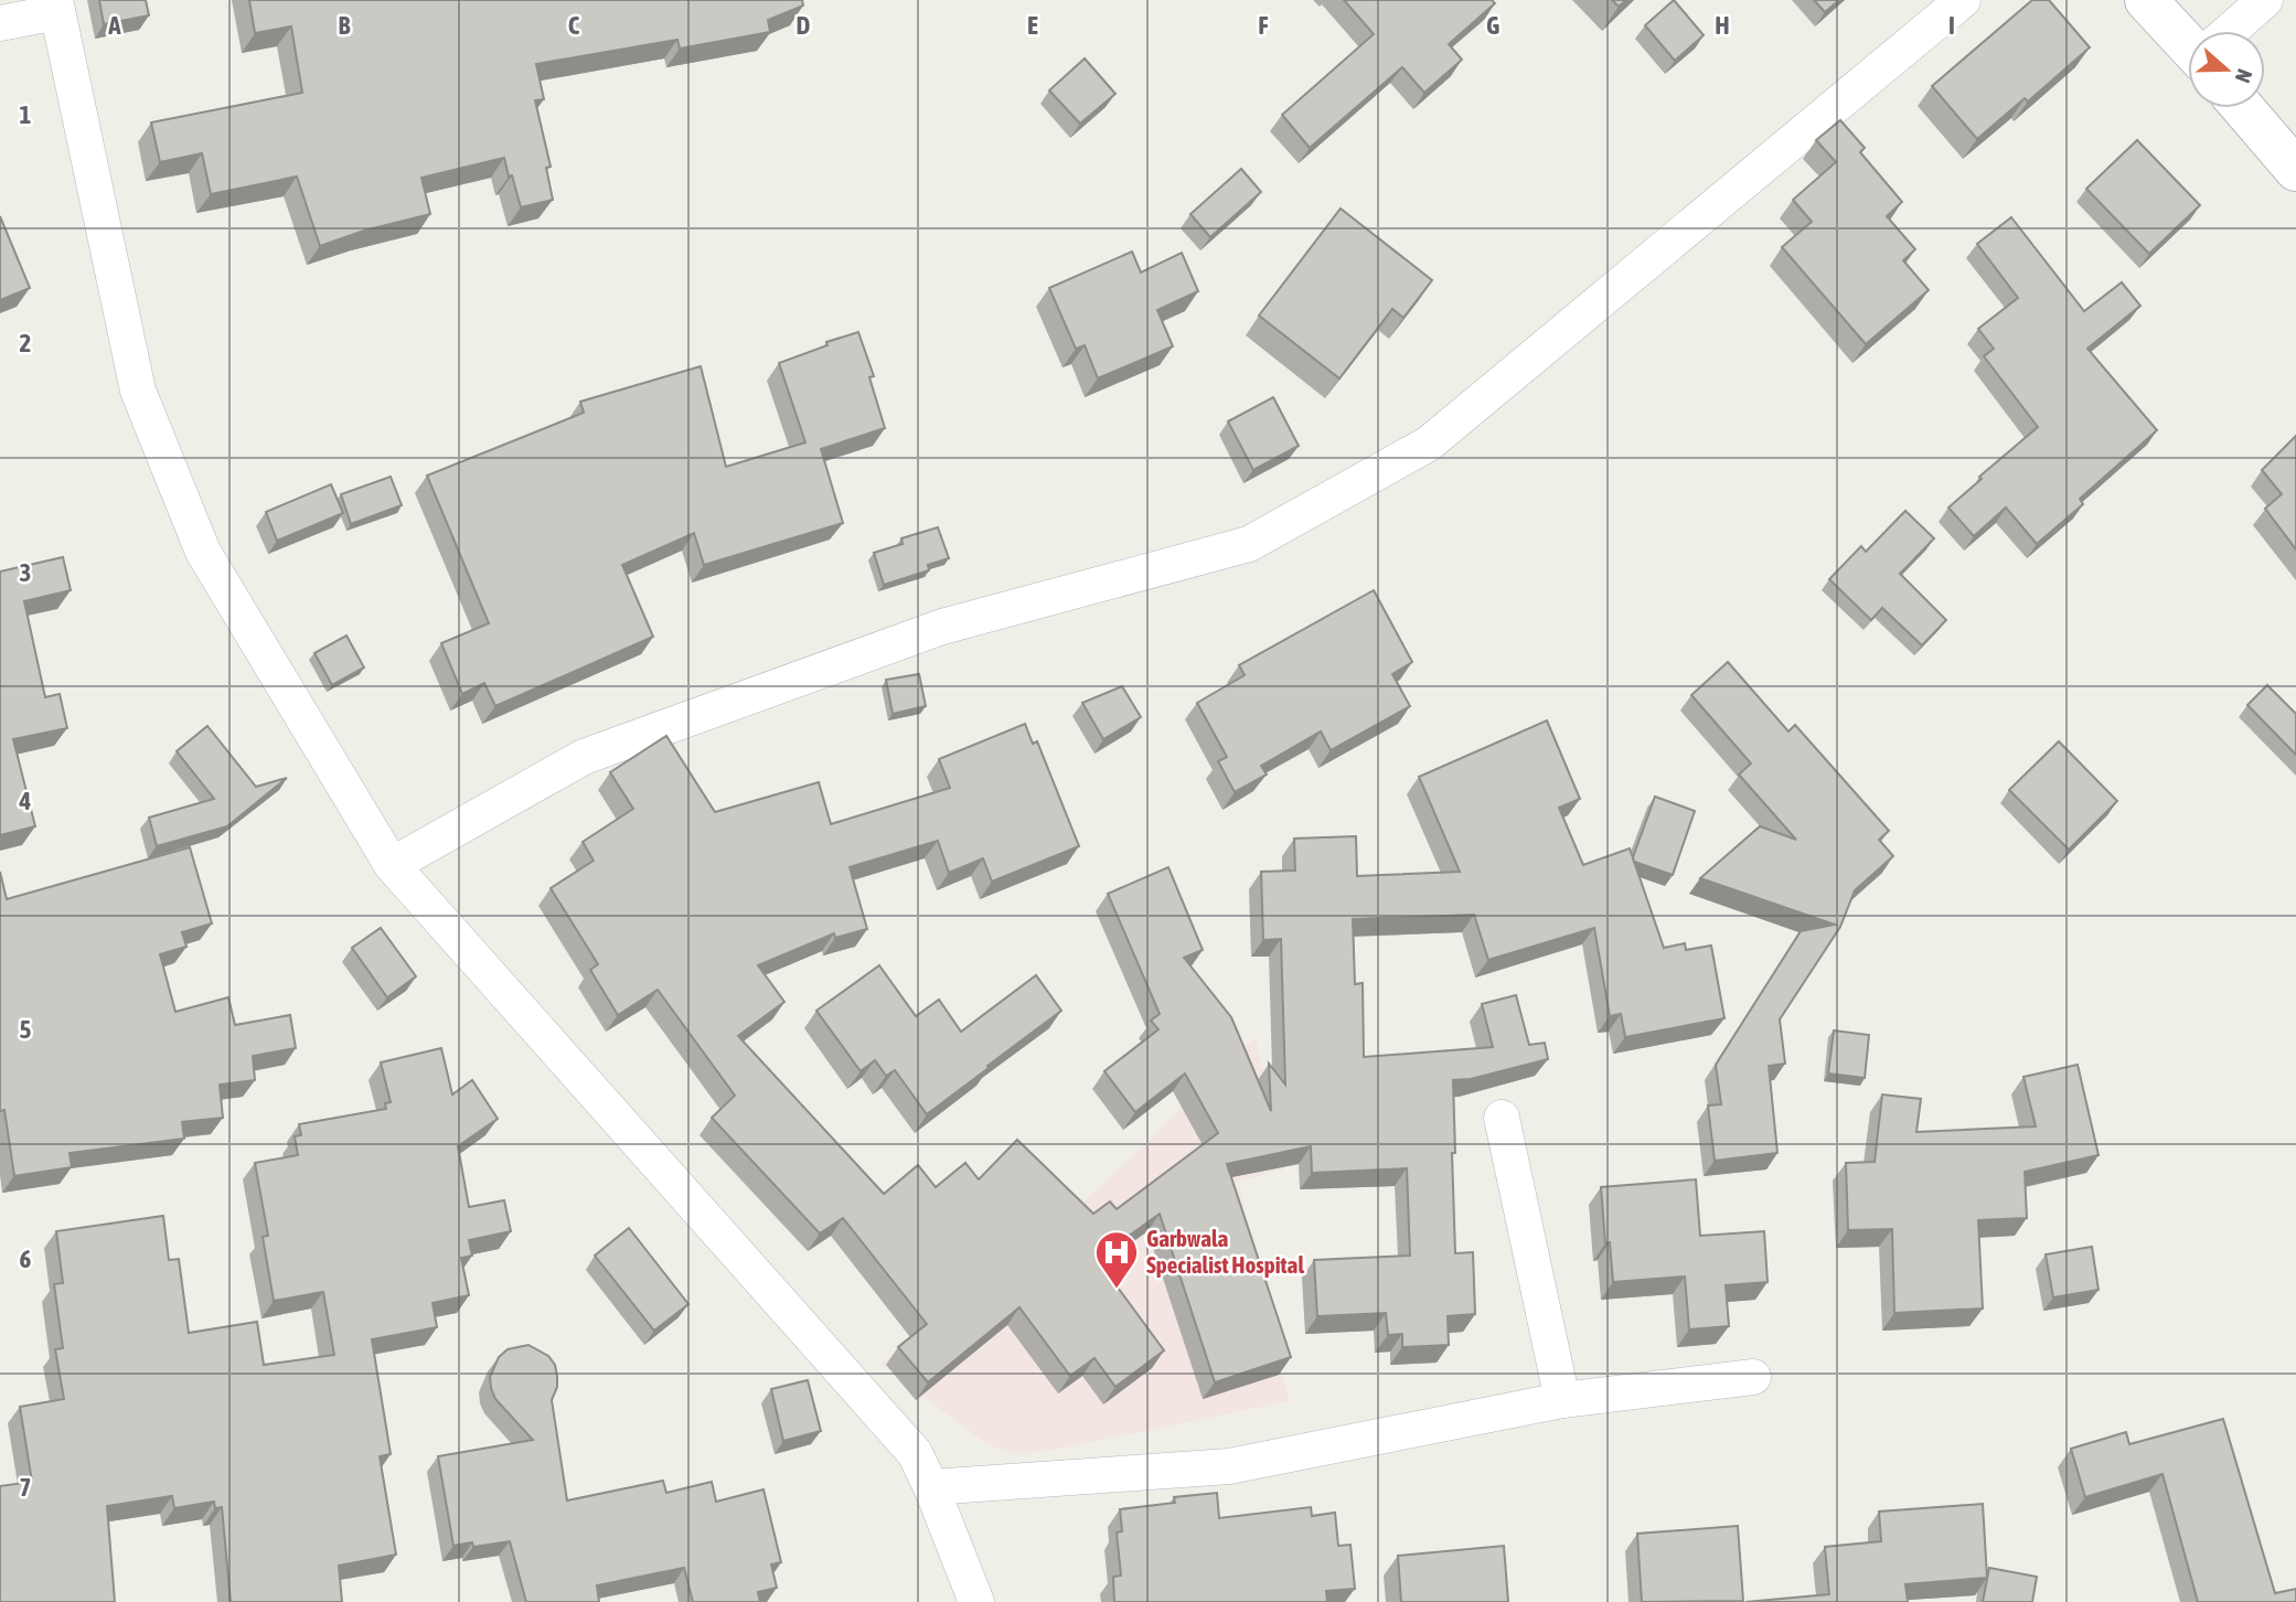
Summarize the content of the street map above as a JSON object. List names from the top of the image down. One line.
{"places":{"hospital":["Garbwala Specialist Hospital"]},"north":"right","grid":{"columns":["A","B","C","D","E","F","G","H","I"],"rows":["1","2","3","4","5","6","7"]}}
